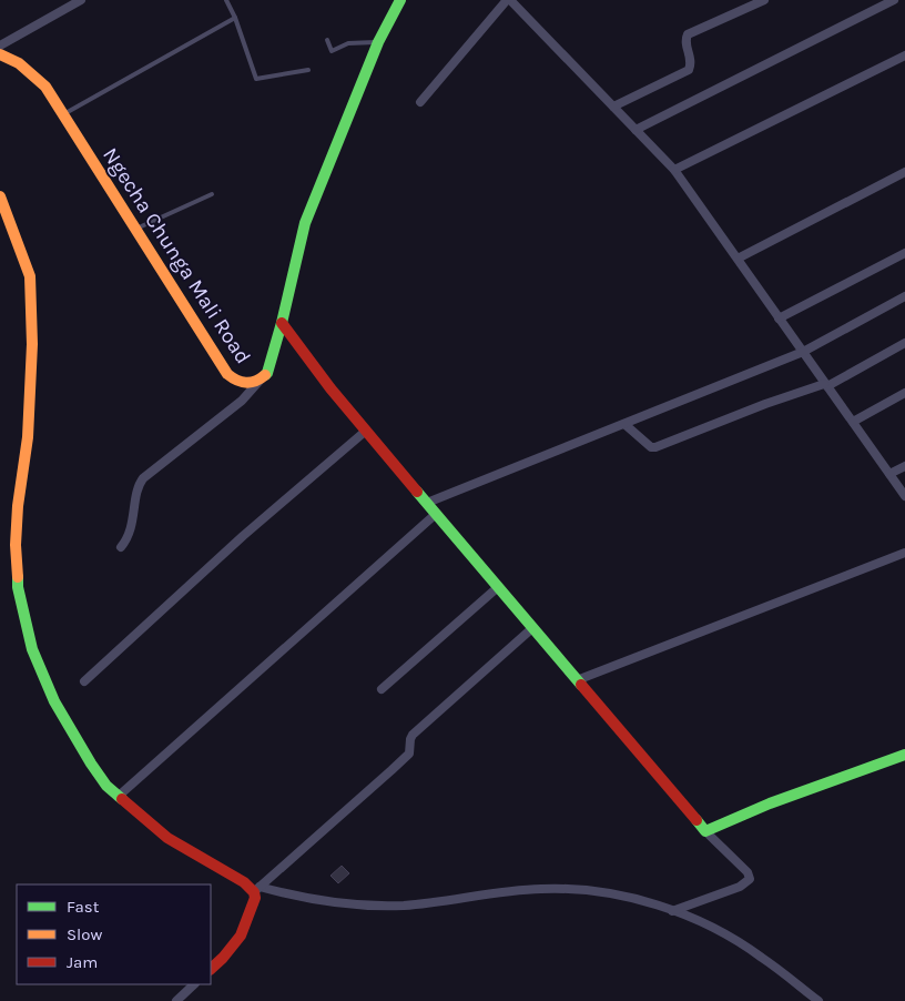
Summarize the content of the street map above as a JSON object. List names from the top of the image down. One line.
{"streets":{"street":["Ngecha Chunga Mali Road"]},"legend":["Fast","Slow","Jam"]}
